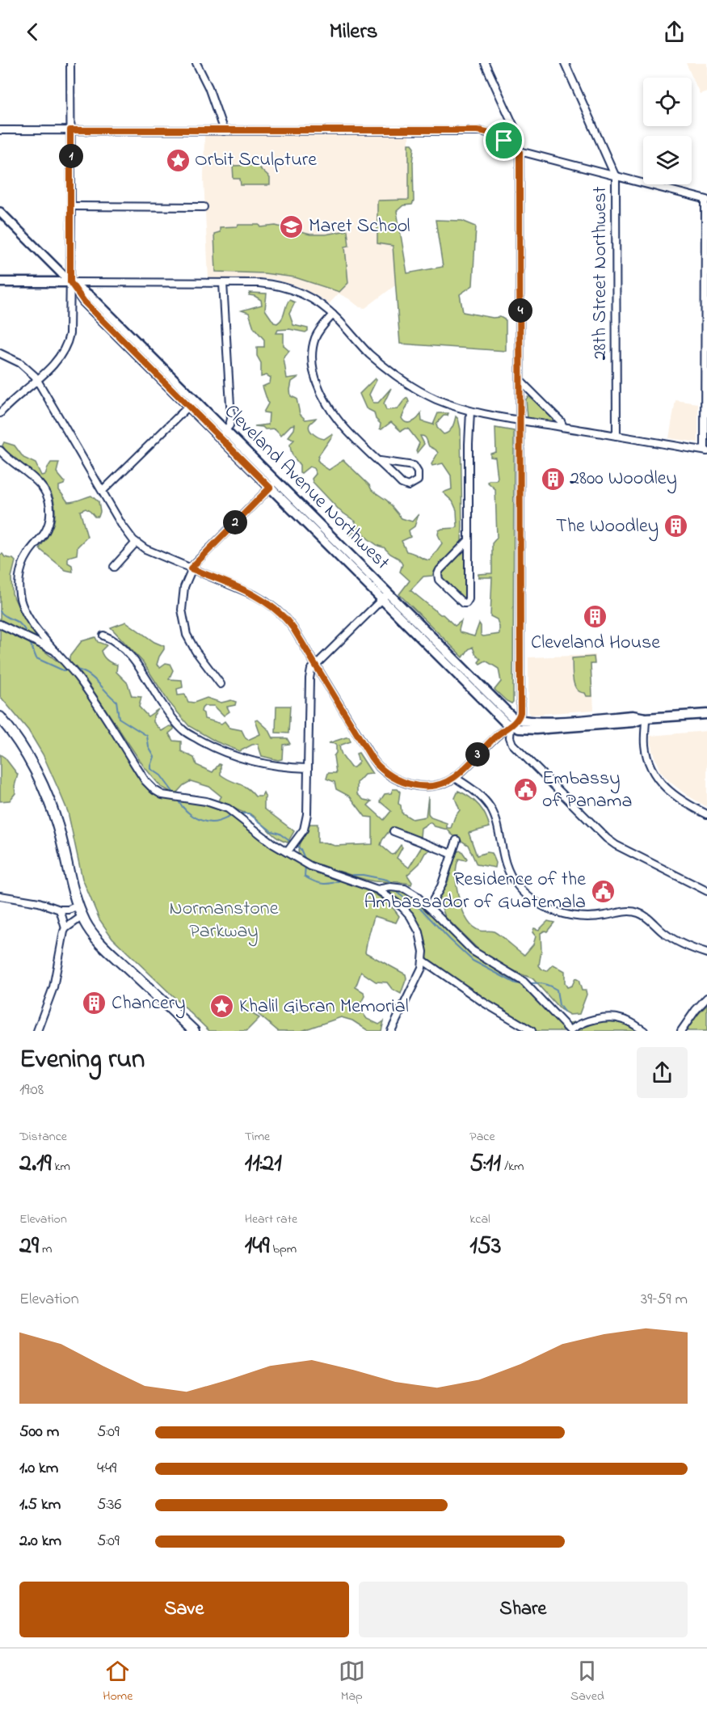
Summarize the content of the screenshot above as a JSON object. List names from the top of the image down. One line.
{"streets":{"main road":["Cleveland Avenue Northwest"],"street":["28th Street Northwest"]},"parks":["Normanstone Parkway"],"places":{"place":["Orbit Sculpture","Khalil Gibran Memorial"],"school or university":["Maret School"],"building":["2800 Woodley","The Woodley","Cleveland House","Chancery"],"public building":["Embassy of Panama","Residence of the Ambassador of Guatemala"]},"page":{"header":"Milers","pins":["1","4","2","3"],"heading":["Evening run","19:08"],"stats":[["Distance","2.19 km"],["Time","11:21"],["Pace","5:11 /km"],["Elevation","29 m"],["Heart rate","149 bpm"],["kcal","153"]],"chart":["Elevation","39–59 m"],"list":[{"name":"500 m","note":"5:09"},{"name":"1.0 km","note":"4:49"},{"name":"1.5 km","note":"5:36"},{"name":"2.0 km","note":"5:09"}],"buttons":["Save","Share"],"tabs":["Home","Map","Saved"]}}
